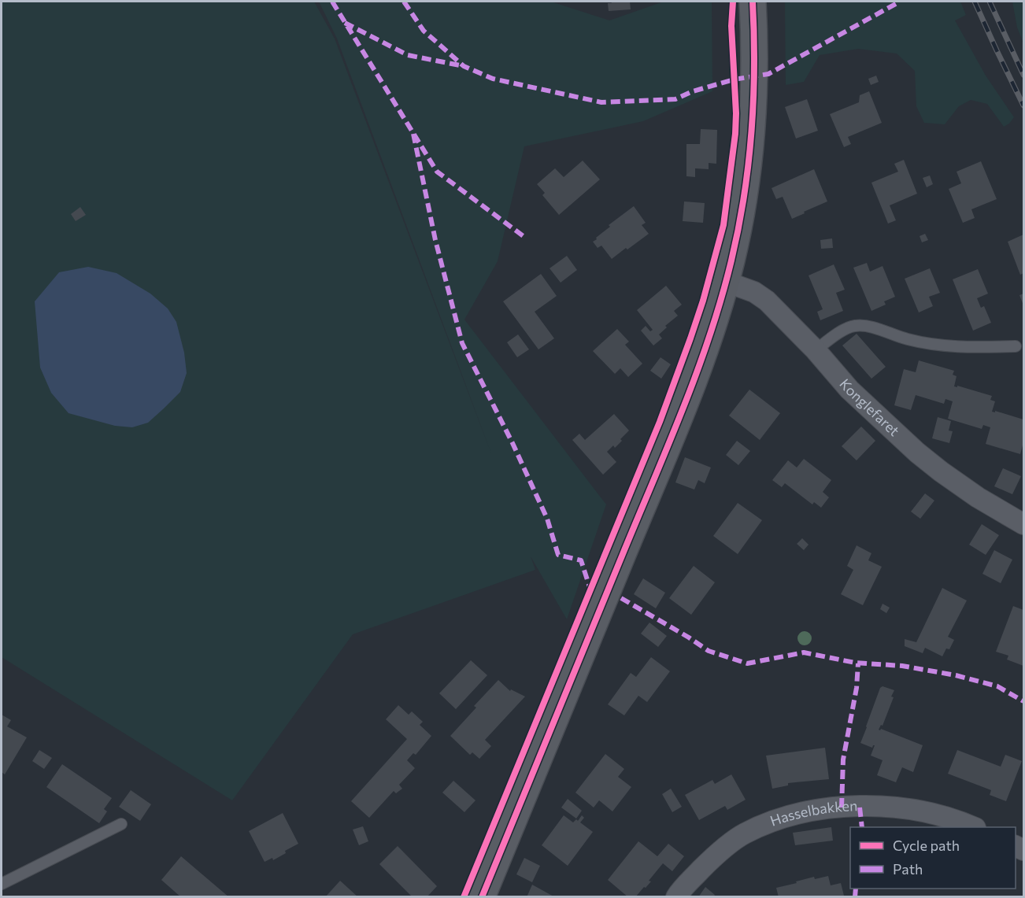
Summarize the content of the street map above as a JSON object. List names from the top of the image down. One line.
{"streets":{"street":["Konglefaret","Hasselbakken"]},"legend":["Cycle path","Path"]}
